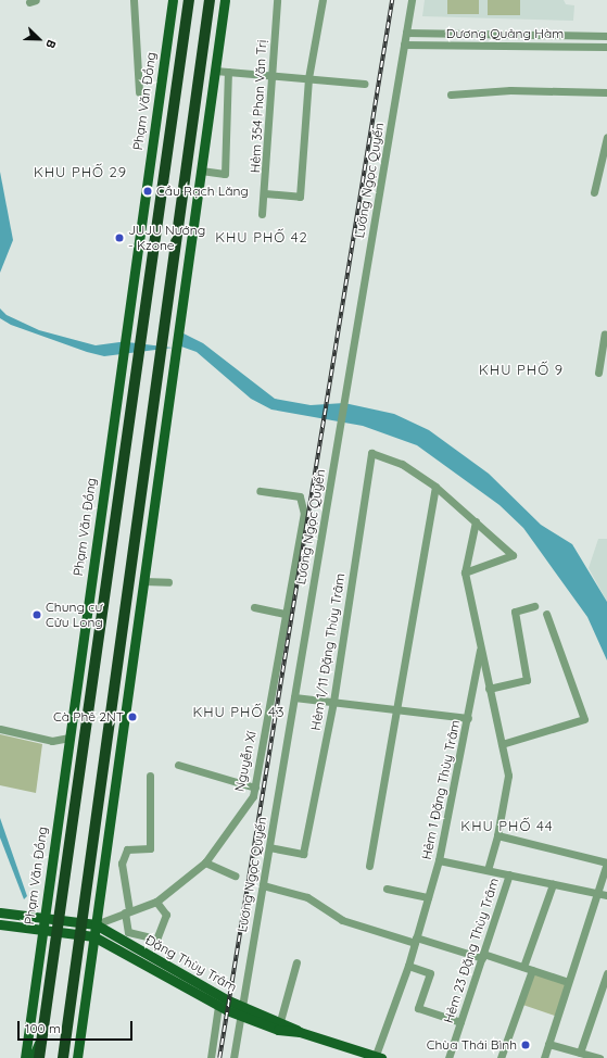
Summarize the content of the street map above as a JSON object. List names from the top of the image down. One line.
{"streets":{"main road":["Phạm Văn Đồng","Đặng Thùy Trâm"],"street":["Dương Quảng Hàm","Hẻm 354 Phan Văn Trị","Lương Ngọc Quyến","Hẻm 1/11 Đặng Thùy Trâm","Nguyễn Xí","Hẻm 1 Đặng Thùy Trâm","Hẻm 23 Đặng Thùy Trâm"]},"crossings":[["Dương Quảng Hàm","Lương Ngọc Quyến"],["Lương Ngọc Quyến","Hẻm 1/11 Đặng Thùy Trâm"],["Lương Ngọc Quyến","Đặng Thùy Trâm"],["Nguyễn Xí","Đặng Thùy Trâm"],["Hẻm 1 Đặng Thùy Trâm","Đặng Thùy Trâm"]],"districts":["KHU PHỐ 29","KHU PHỐ 42","KHU PHỐ 9","KHU PHỐ 43","KHU PHỐ 44"],"places":["Cầu Rạch Lăng","JUJU Nướng - Kzone","Chung cư Cửu Long","Cà Phê 2NT","Chùa Thái Bình"],"scale_bar":"100 m","north":"bottom right"}
